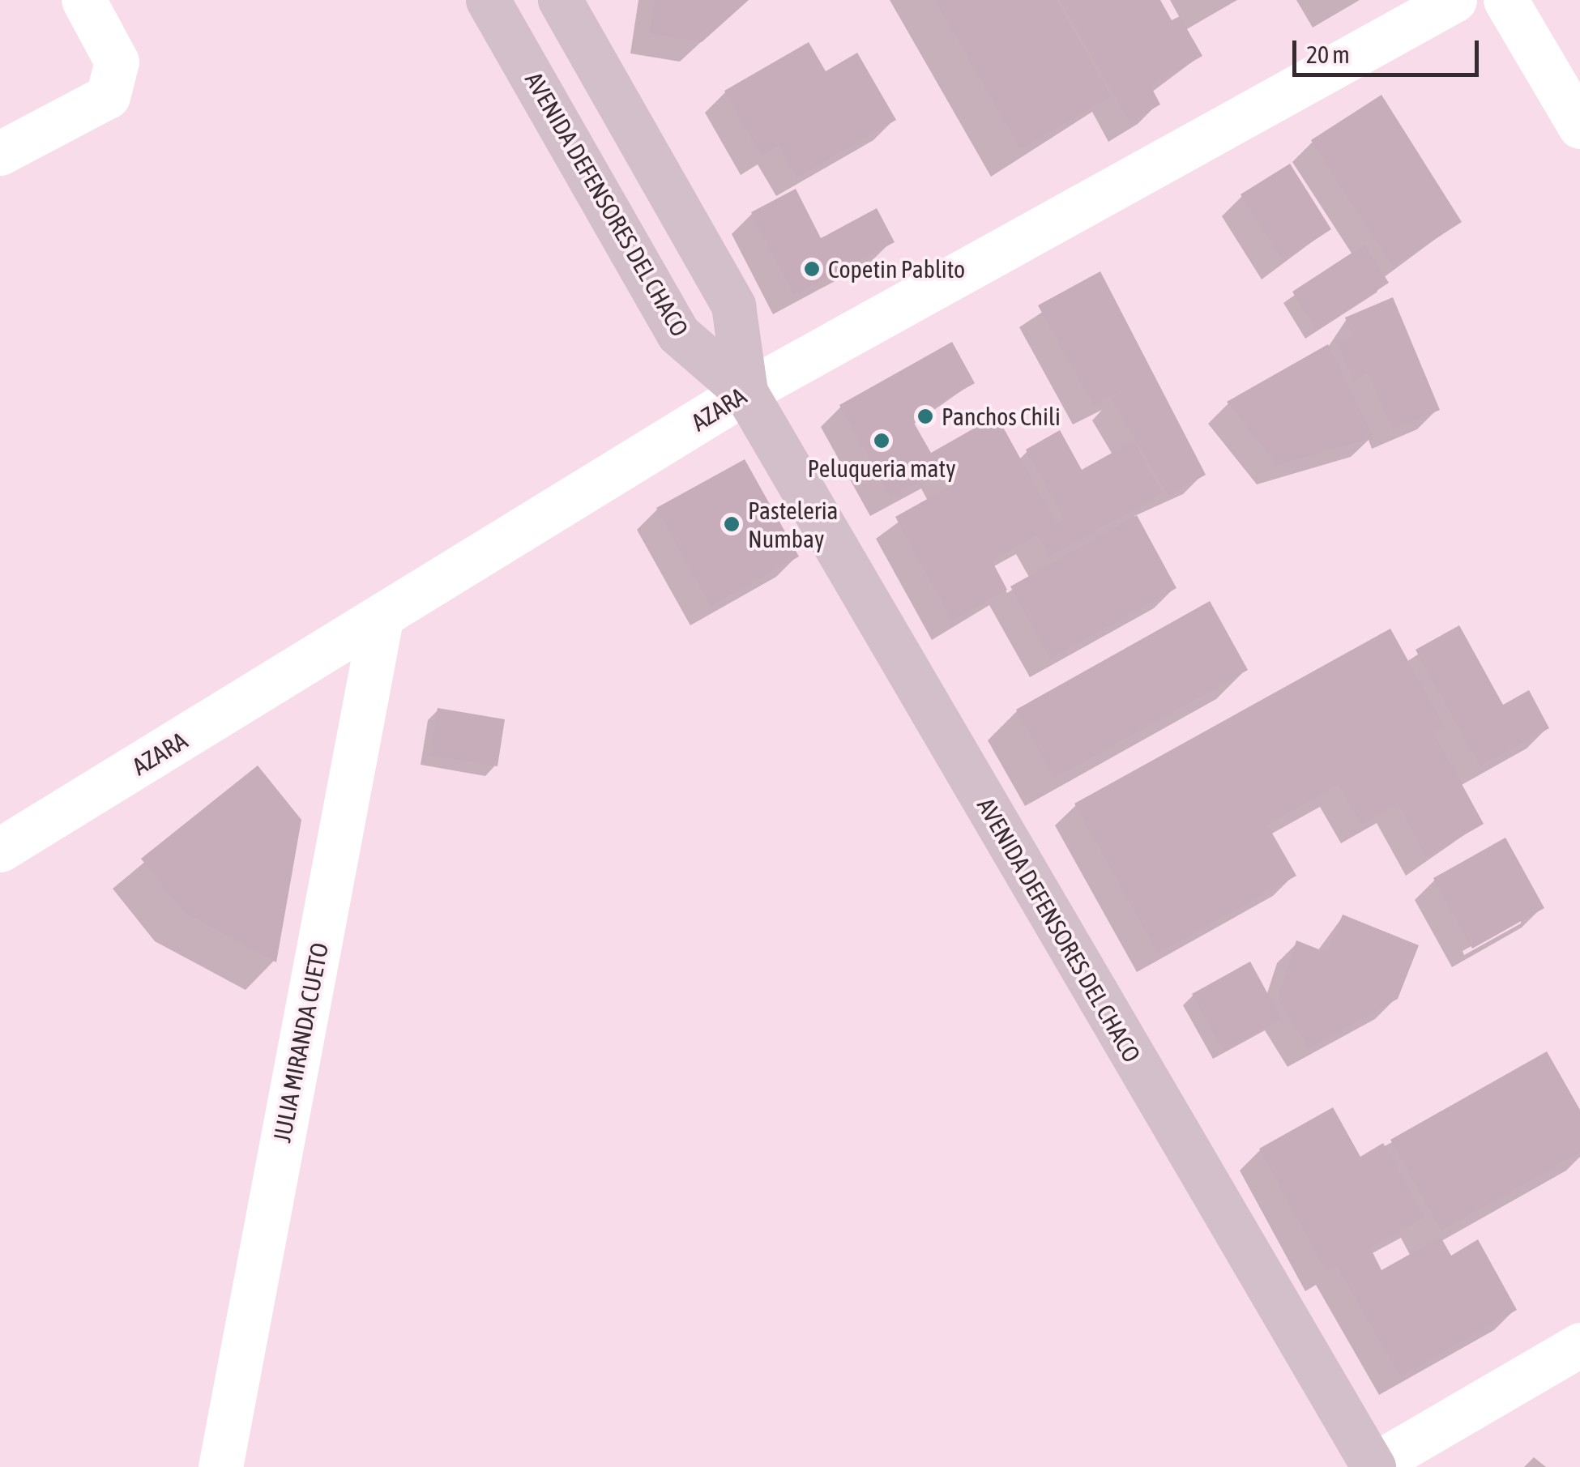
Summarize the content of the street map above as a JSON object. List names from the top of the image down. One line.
{"streets":{"street":["AVENIDA DEFENSORES DEL CHACO","AZARA","JULIA MIRANDA CUETO"]},"crossings":[["AVENIDA DEFENSORES DEL CHACO","AZARA"],["AZARA","JULIA MIRANDA CUETO"]],"places":["Copetin Pablito","Panchos Chili","Peluqueria maty","Pasteleria Numbay"],"scale_bar":"20 m"}
